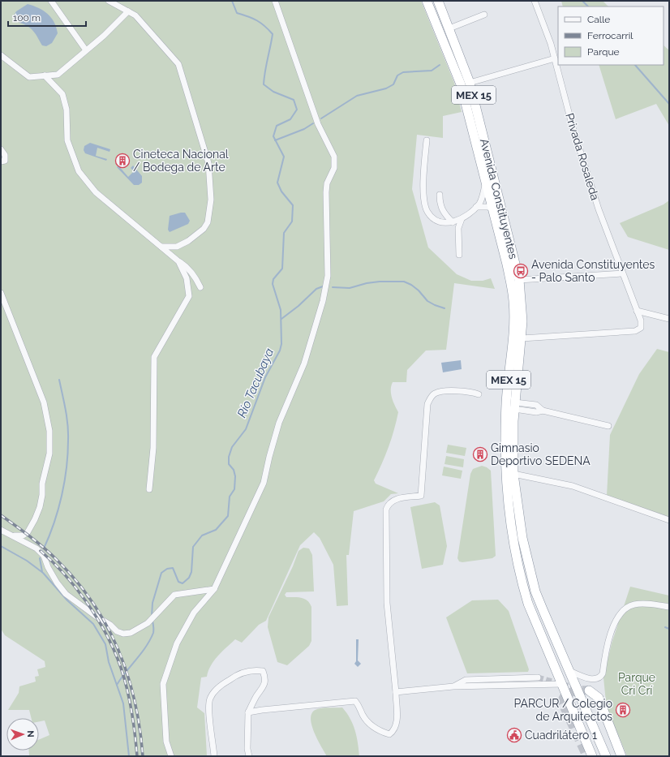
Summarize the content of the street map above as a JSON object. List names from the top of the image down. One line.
{"streets":{"highway":["MEX 15","Avenida Constituyentes"],"street":["Privada Rosaleda"]},"crossings":[["Privada Rosaleda","Avenida Constituyentes"]],"water":["Río Tacubaya"],"parks":["Parque Cri Crí"],"places":{"building":["Cineteca Nacional / Bodega de Arte","Gimnasio Deportivo SEDENA","PARCUR / Colegio de Arquitectos"],"bus stop":["Avenida Constituyentes - Palo Santo"],"public building":["Cuadrilátero 1"]},"legend":["Calle","Ferrocarril","Parque"],"scale_bar":"100 m","north":"right"}
